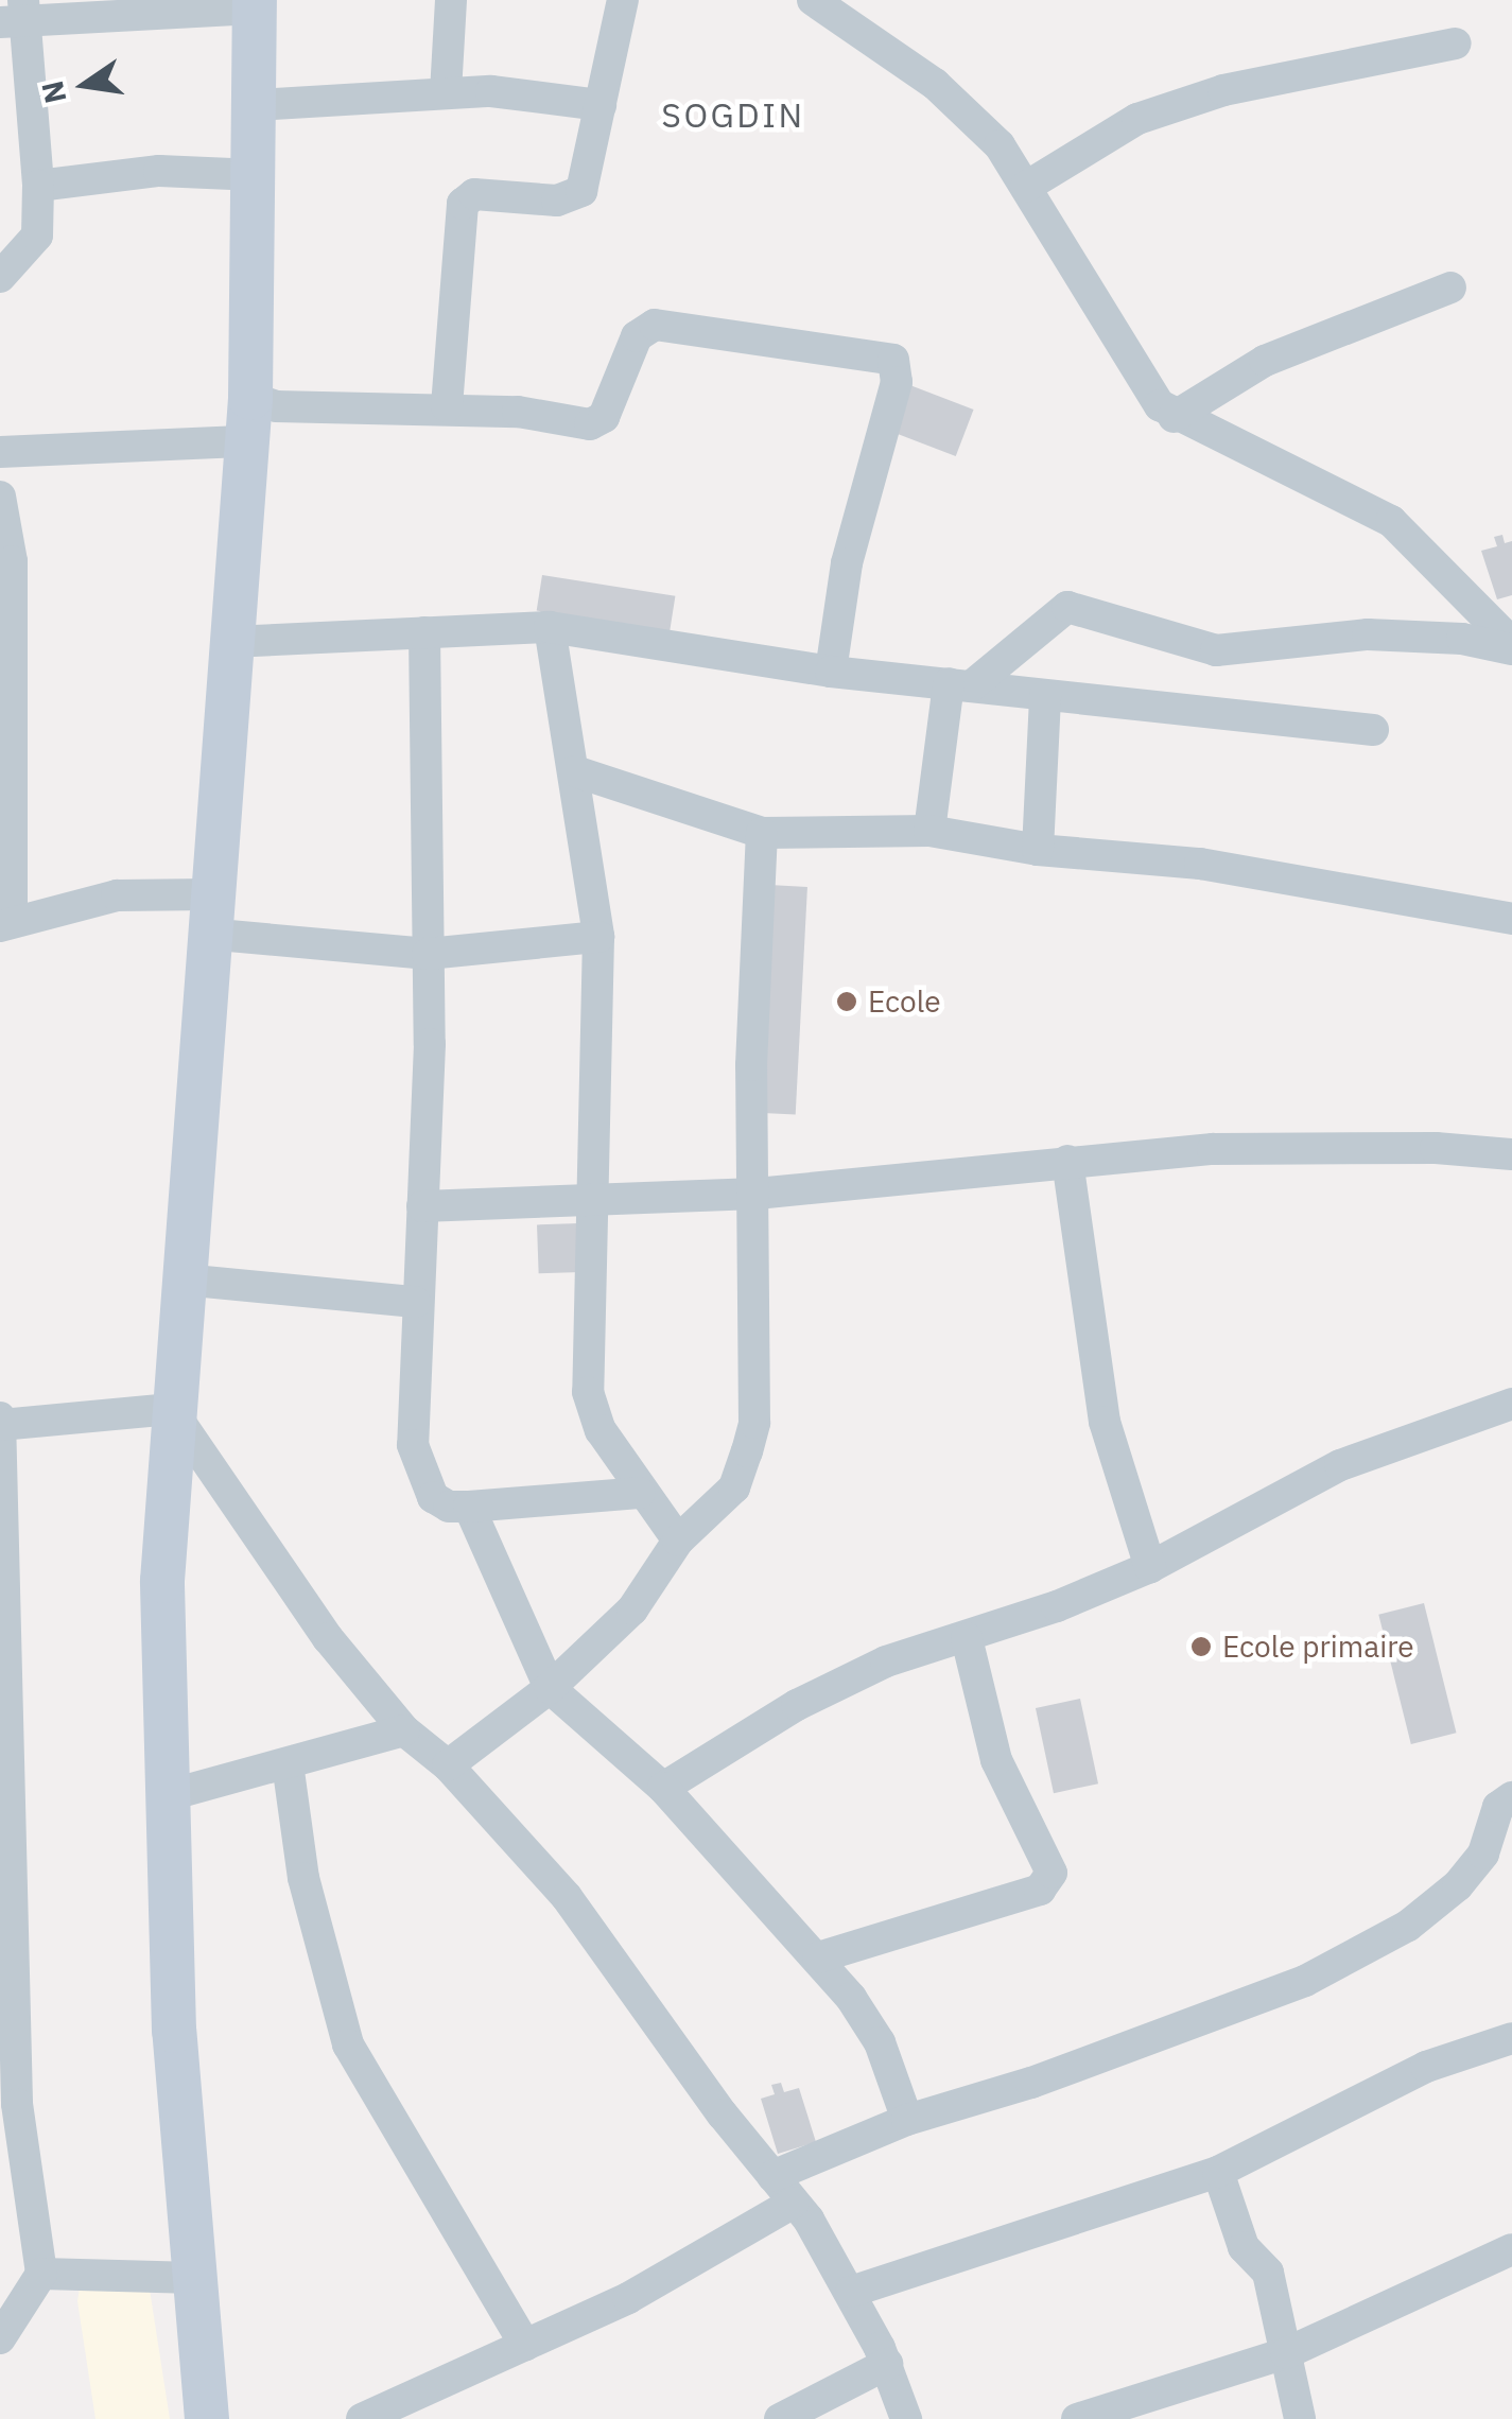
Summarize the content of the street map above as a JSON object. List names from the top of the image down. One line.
{"districts":["SOGDIN"],"places":["Ecole","Ecole primaire"],"north":"left"}
